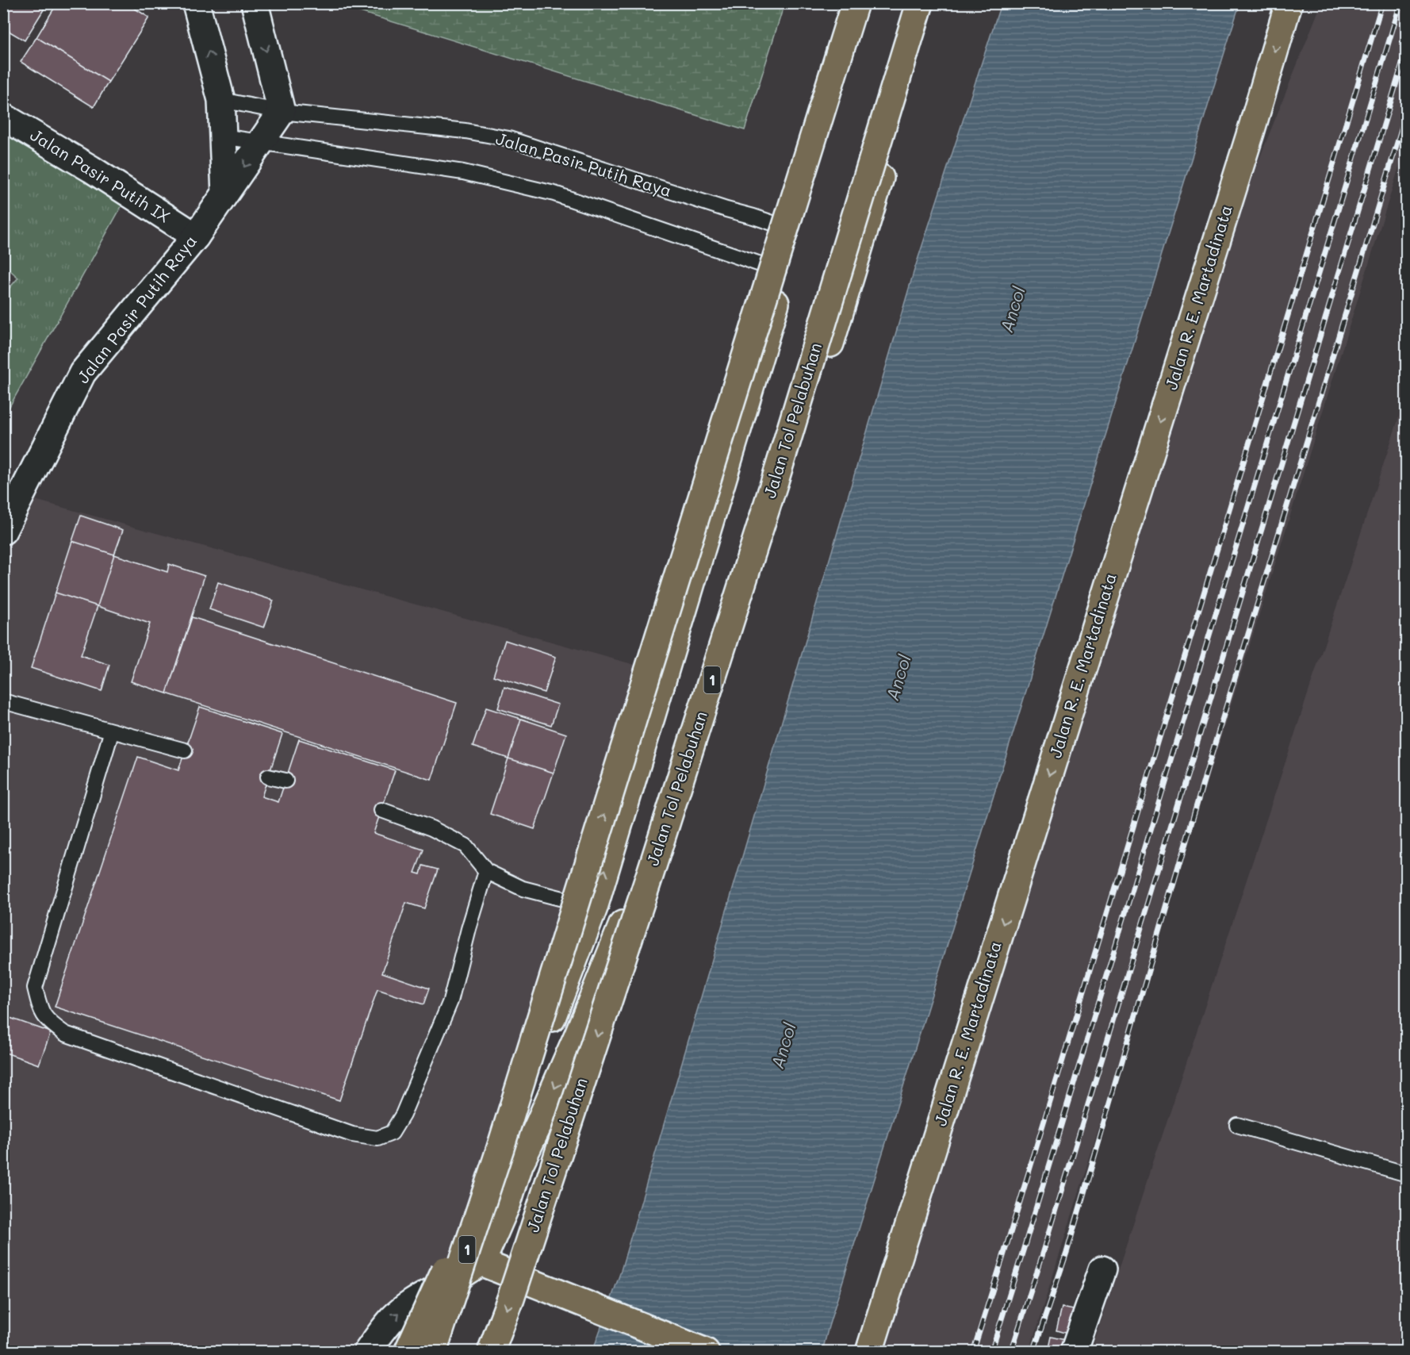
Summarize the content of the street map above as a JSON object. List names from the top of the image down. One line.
{"streets":{"highway":["Jalan R. E. Martadinata","Jalan Tol Pelabuhan","1"],"street":["Jalan Pasir Putih Raya","Jalan Pasir Putih IX"]},"crossings":[["Jalan Pasir Putih Raya","Jalan Pasir Putih IX"]],"one_way":["Jalan R. E. Martadinata"],"water":["Ancol"]}
